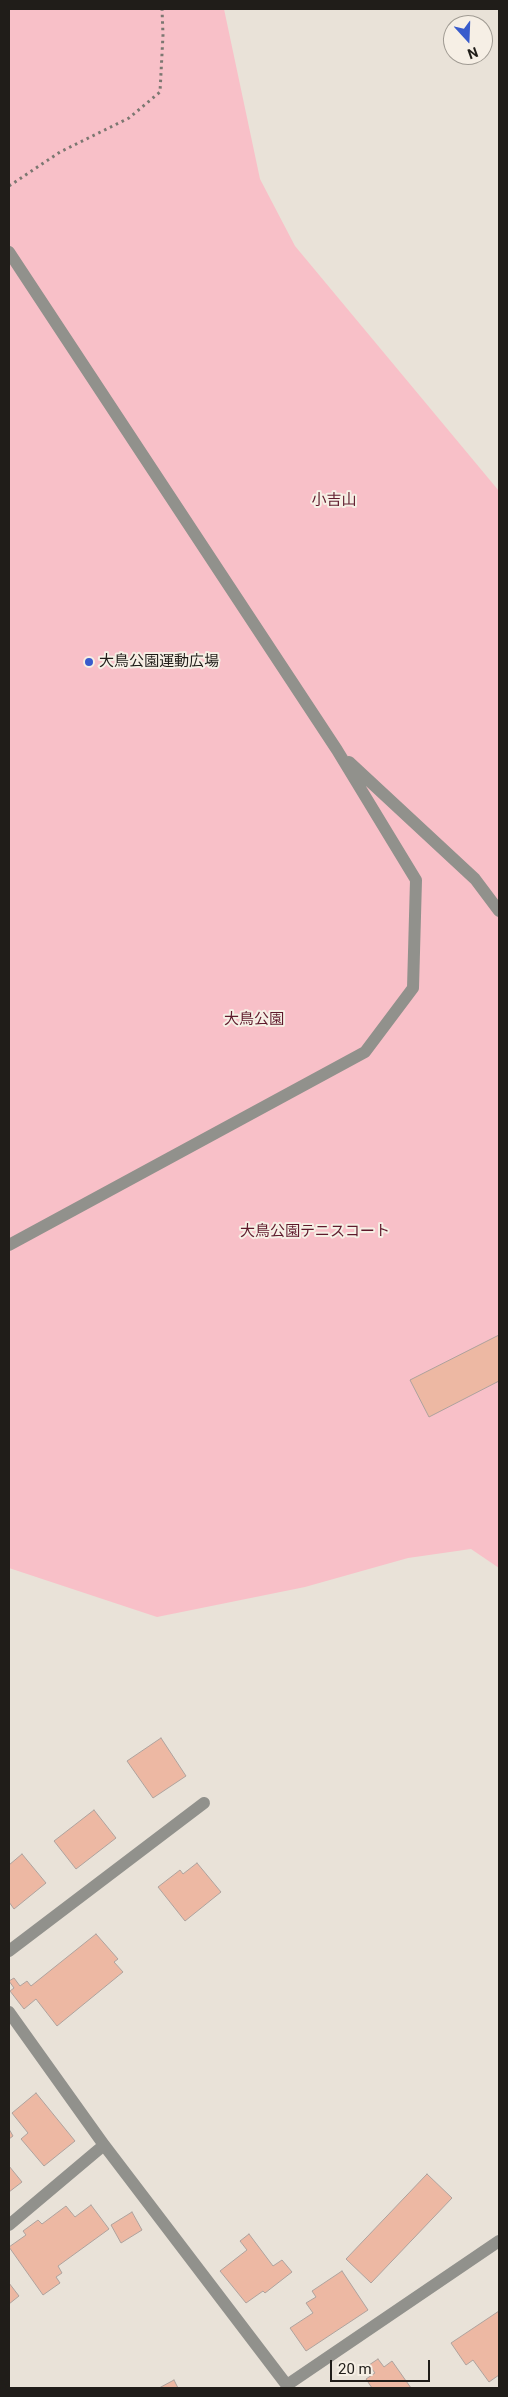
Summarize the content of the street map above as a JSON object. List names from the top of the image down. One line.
{"parks":["小吉山","大鳥公園","大鳥公園テニスコート"],"places":["大鳥公園運動広場"],"scale_bar":"20 m","north":"bottom"}
